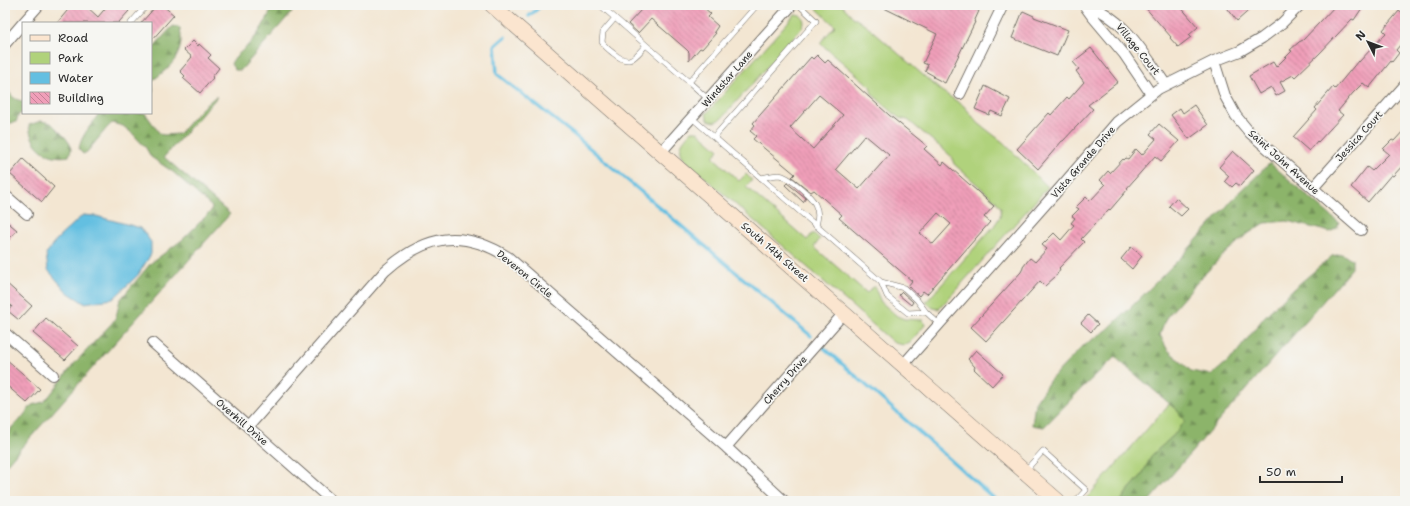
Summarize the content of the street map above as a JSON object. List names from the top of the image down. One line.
{"streets":{"main road":["South 14th Street"],"street":["Village Court","Windstar Lane","Jessica Court","Vista Grande Drive","Saint John Avenue","Deveron Circle","Cherry Drive","Overhill Drive"]},"crossings":[["Village Court","Vista Grande Drive"],["Windstar Lane","South 14th Street"],["Jessica Court","Saint John Avenue"],["Vista Grande Drive","Saint John Avenue"],["Vista Grande Drive","South 14th Street"],["South 14th Street","Cherry Drive"],["Deveron Circle","Cherry Drive"],["Deveron Circle","Overhill Drive"]],"legend":["Road","Park","Water","Building"],"scale_bar":"50 m","north":"top left"}
